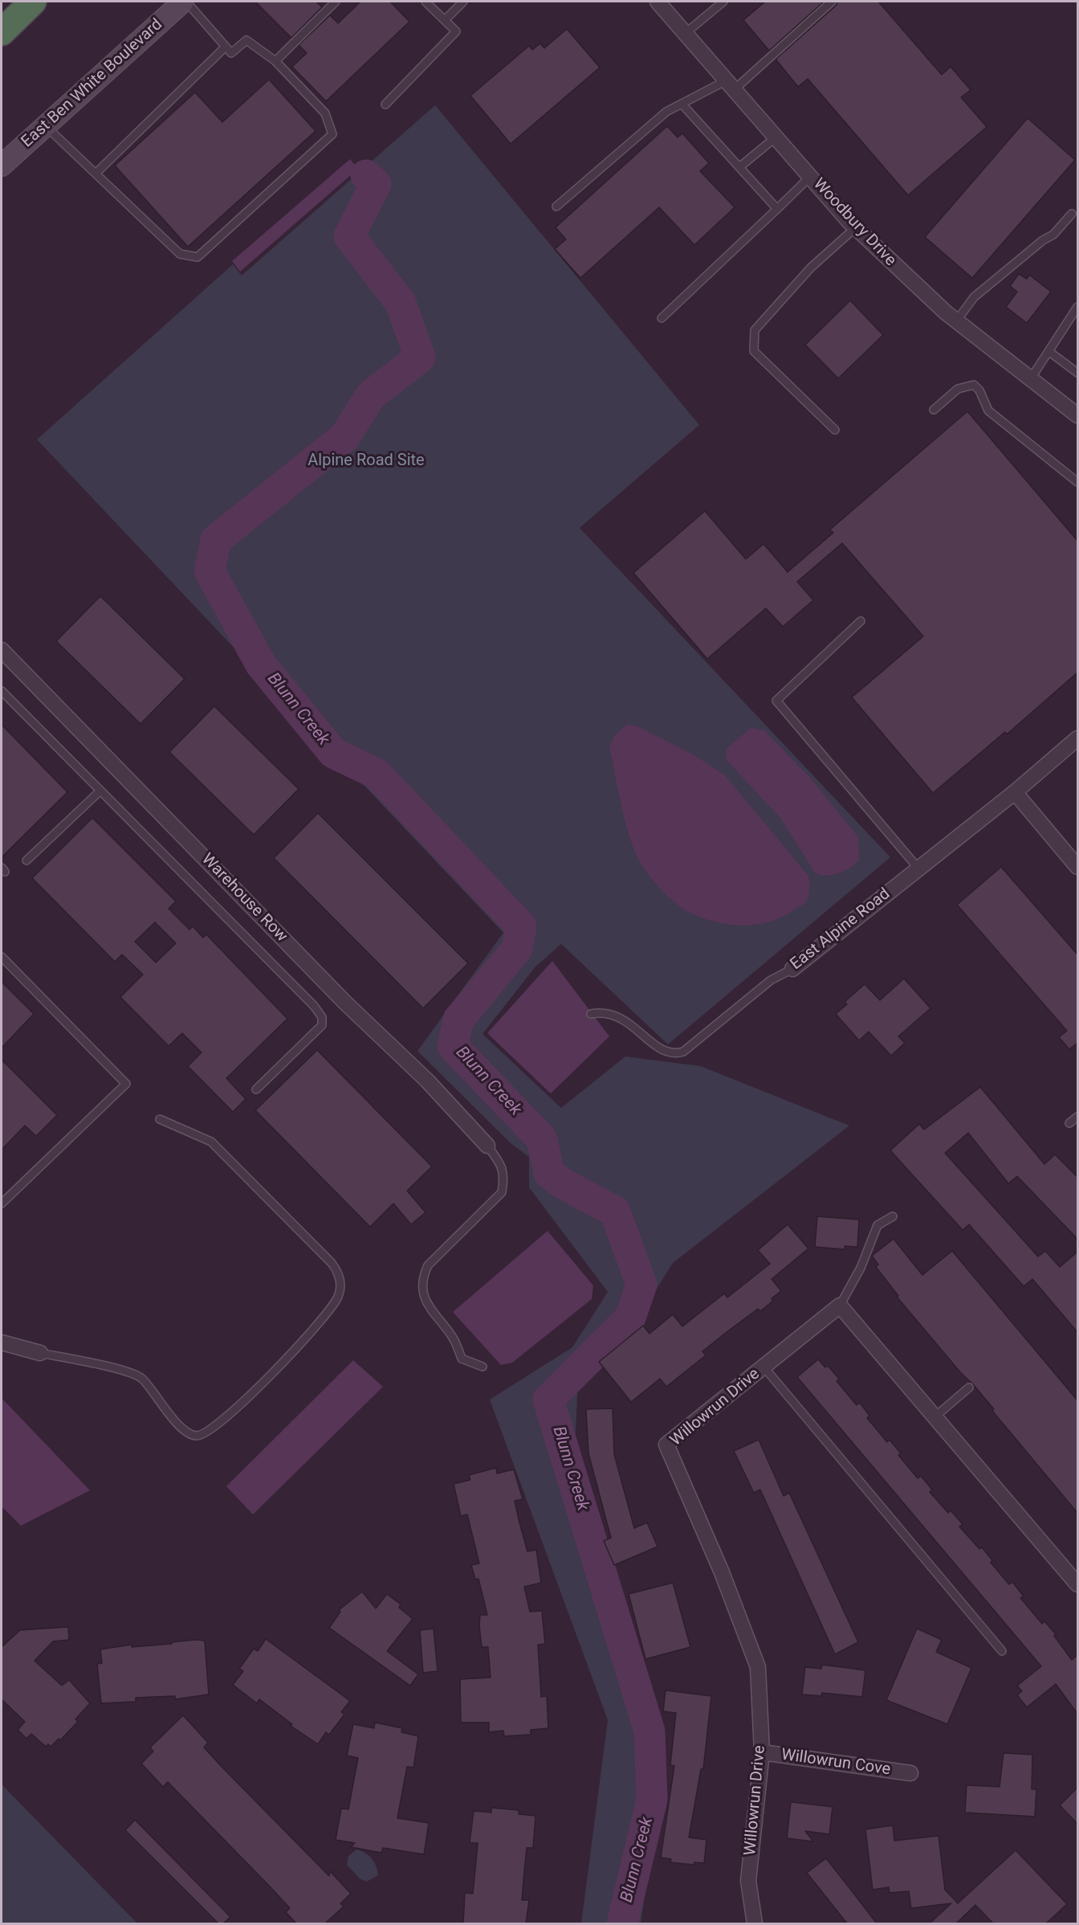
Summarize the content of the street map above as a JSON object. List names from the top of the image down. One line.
{"streets":{"main road":["East Ben White Boulevard"],"street":["Woodbury Drive","Warehouse Row","East Alpine Road","Willowrun Drive","Willowrun Cove"]},"crossings":[["Willowrun Drive","Willowrun Cove"]],"water":["Blunn Creek"],"parks":["Alpine Road Site"]}
